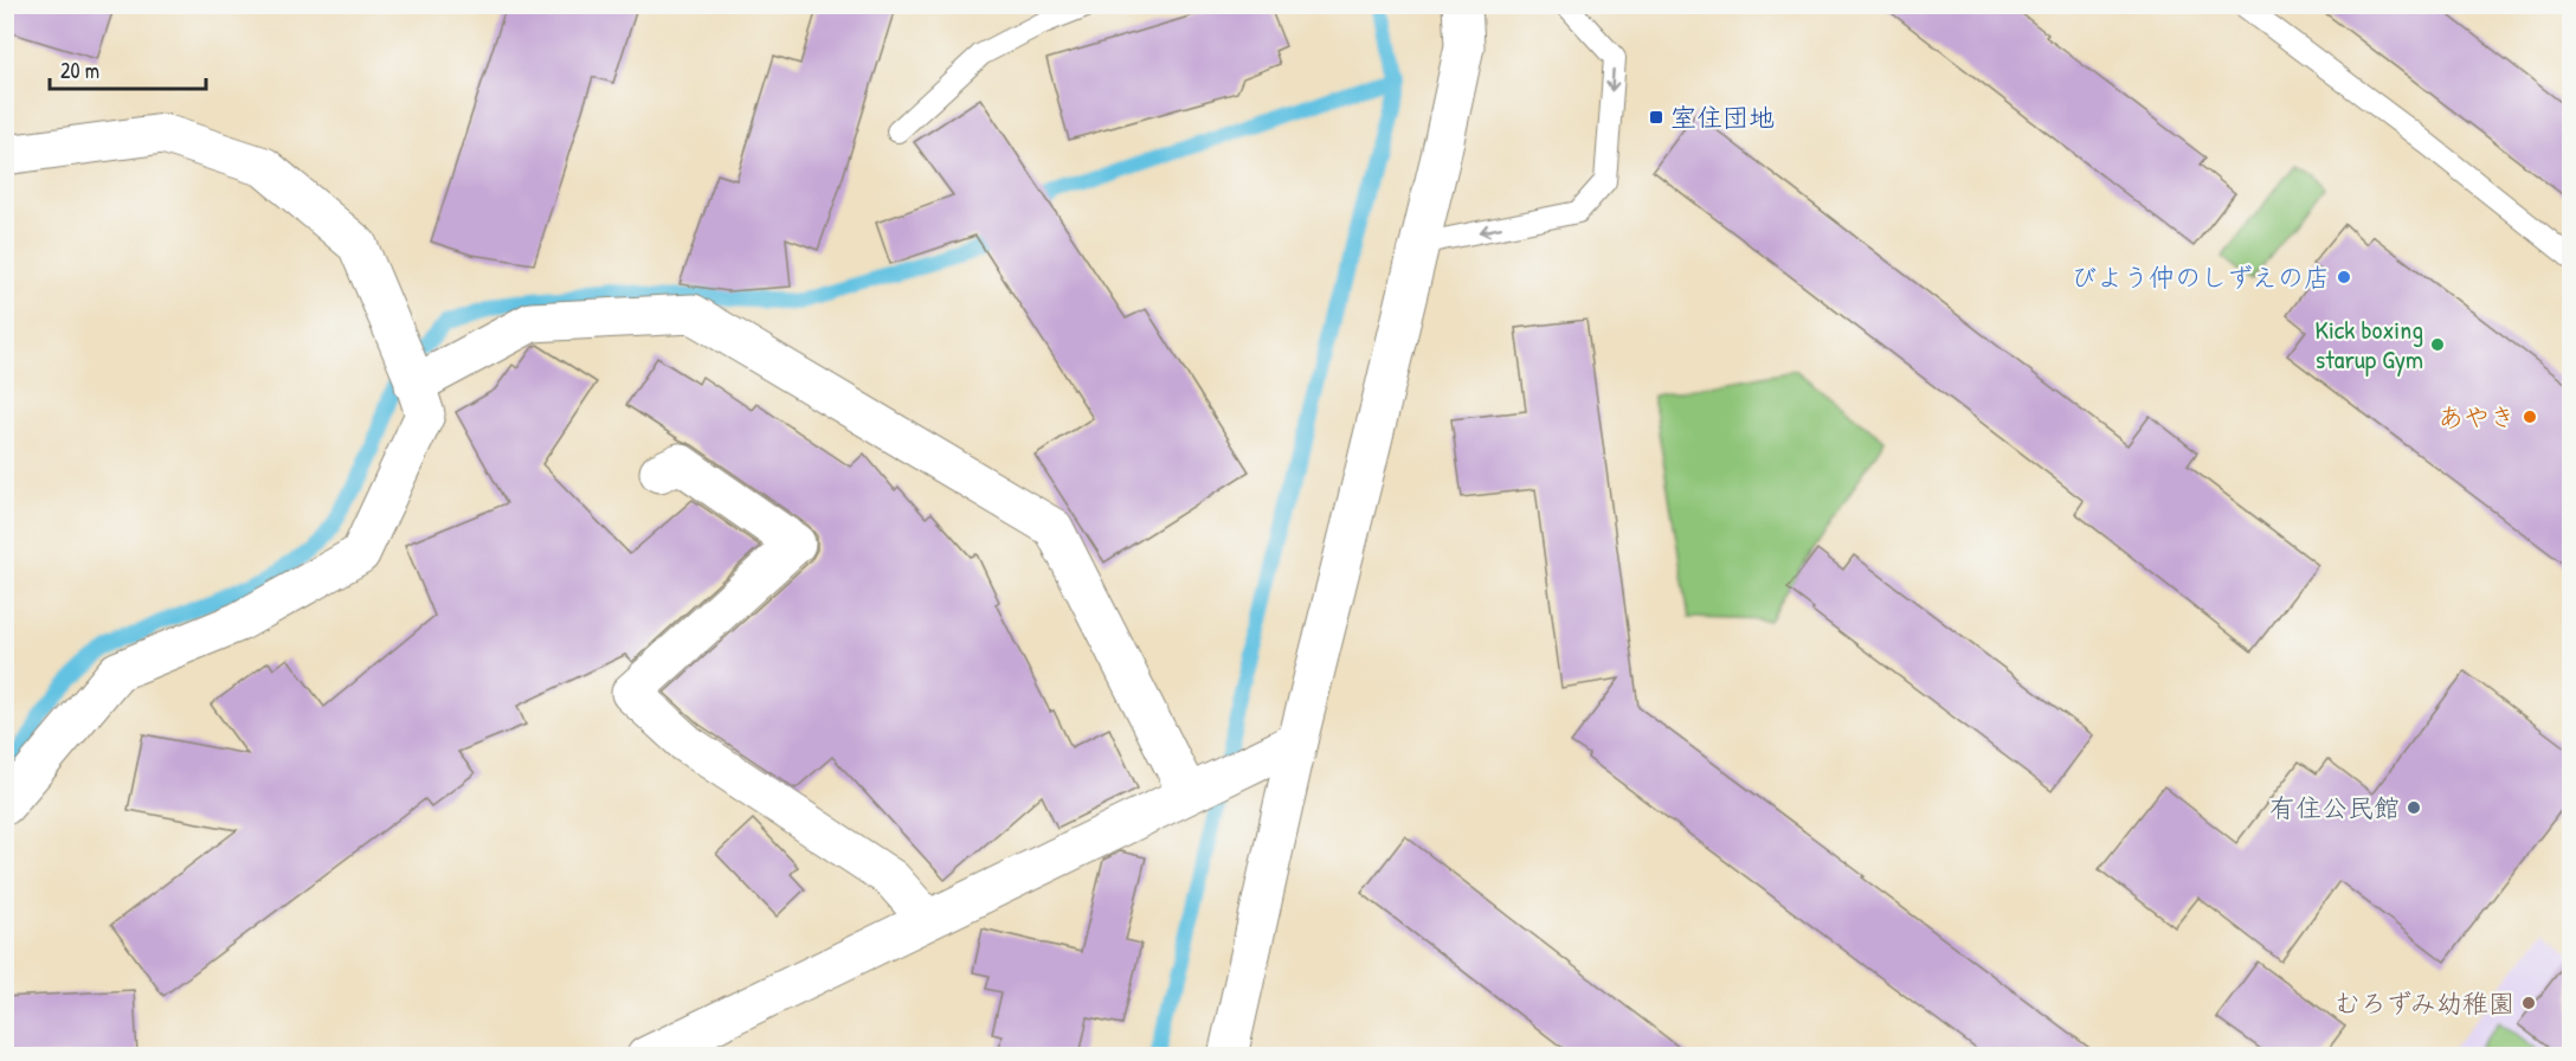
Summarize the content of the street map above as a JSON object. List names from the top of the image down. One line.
{"places":{"transit":["室住団地"],"other":["びよう仲のしずえの店","Kick boxing starup Gym","あやき","有住公民館","むろずみ幼稚園"]},"scale_bar":"20 m"}
